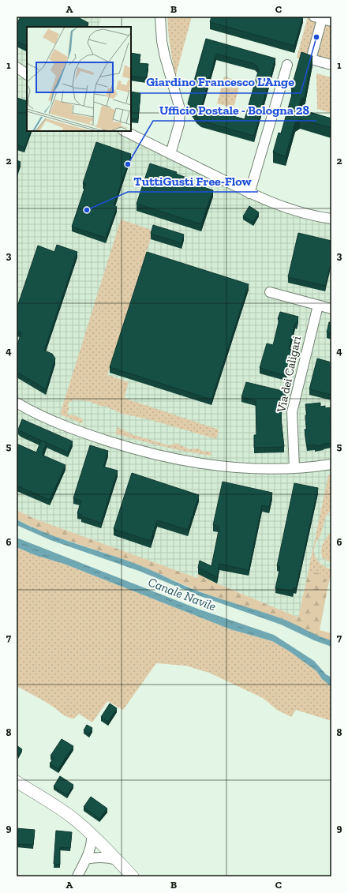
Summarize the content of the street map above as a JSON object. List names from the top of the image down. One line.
{"streets":{"street":["Via dei Caligari"]},"water":["Canale Navile"],"places":["Giardino Francesco L'Ange","Ufficio Postale - Bologna 28","TuttiGusti Free-Flow"],"grid":{"columns":["A","B","C"],"rows":["1","2","3","4","5","6","7","8","9"]}}
